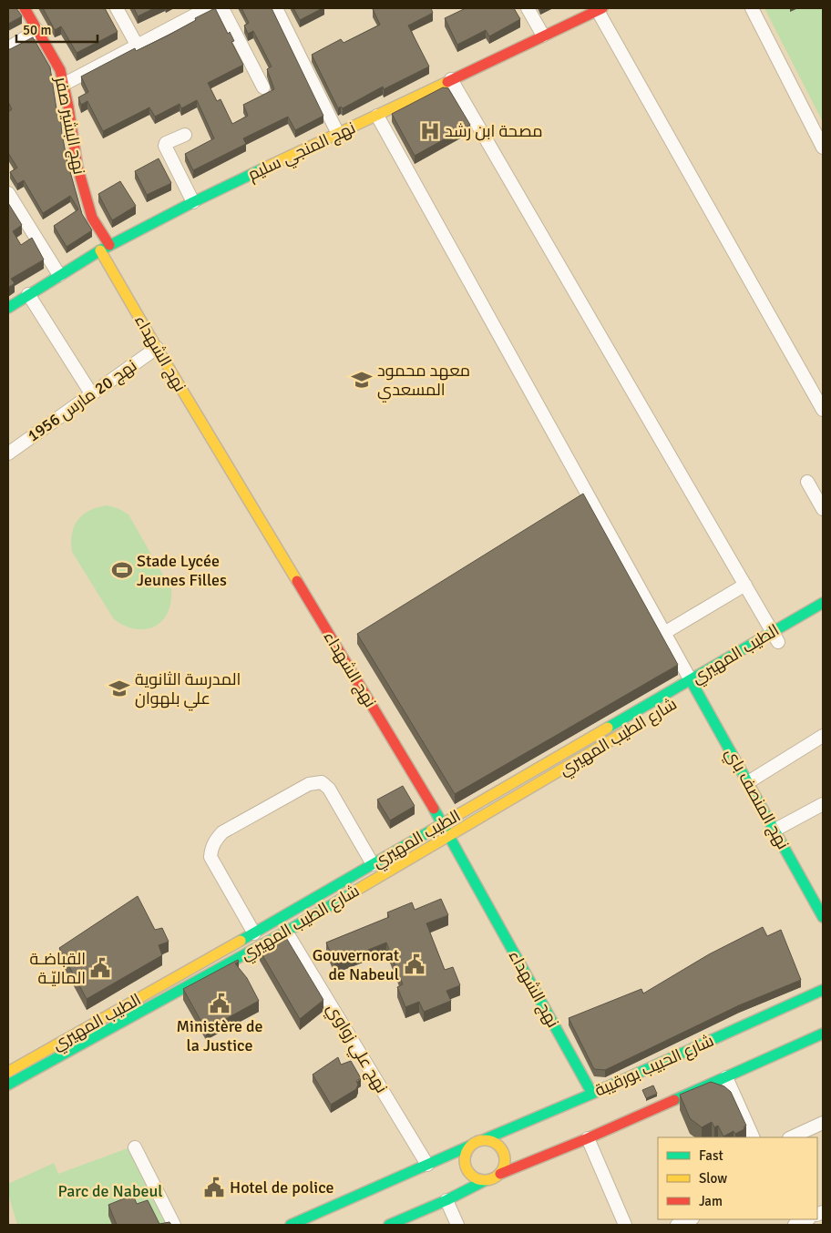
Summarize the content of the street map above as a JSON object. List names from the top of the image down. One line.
{"streets":{"street":["نهج البشير صفر","نهج المنجي سليم","نهج الشهداء","نهج 20 مارس 1956","الطيب المهيري","شارع الطيب المهيري","نهج المنصف باي","نهج علي زواوي","شارع الحبيب بورقيبة"]},"crossings":[["نهج البشير صفر","نهج المنجي سليم"],["نهج المنجي سليم","نهج الشهداء"],["نهج الشهداء","نهج 20 مارس 1956"],["نهج الشهداء","الطيب المهيري"],["نهج الشهداء","شارع الطيب المهيري"],["نهج الشهداء","شارع الحبيب بورقيبة"],["الطيب المهيري","نهج المنصف باي"],["شارع الطيب المهيري","نهج علي زواوي"]],"parks":["Parc de Nabeul"],"places":{"hospital":["مصحة ابن رشد"],"school or university":["معهد محمود المسعدي","المدرسة الثانوية علي بلهوان"],"sports":["Stade Lycée Jeunes Filles"],"public building":["Gouvernorat de Nabeul","القباضـة الماليّـة","Ministère de la Justice","Hotel de police"]},"legend":["Fast","Slow","Jam"],"scale_bar":"50 m"}
